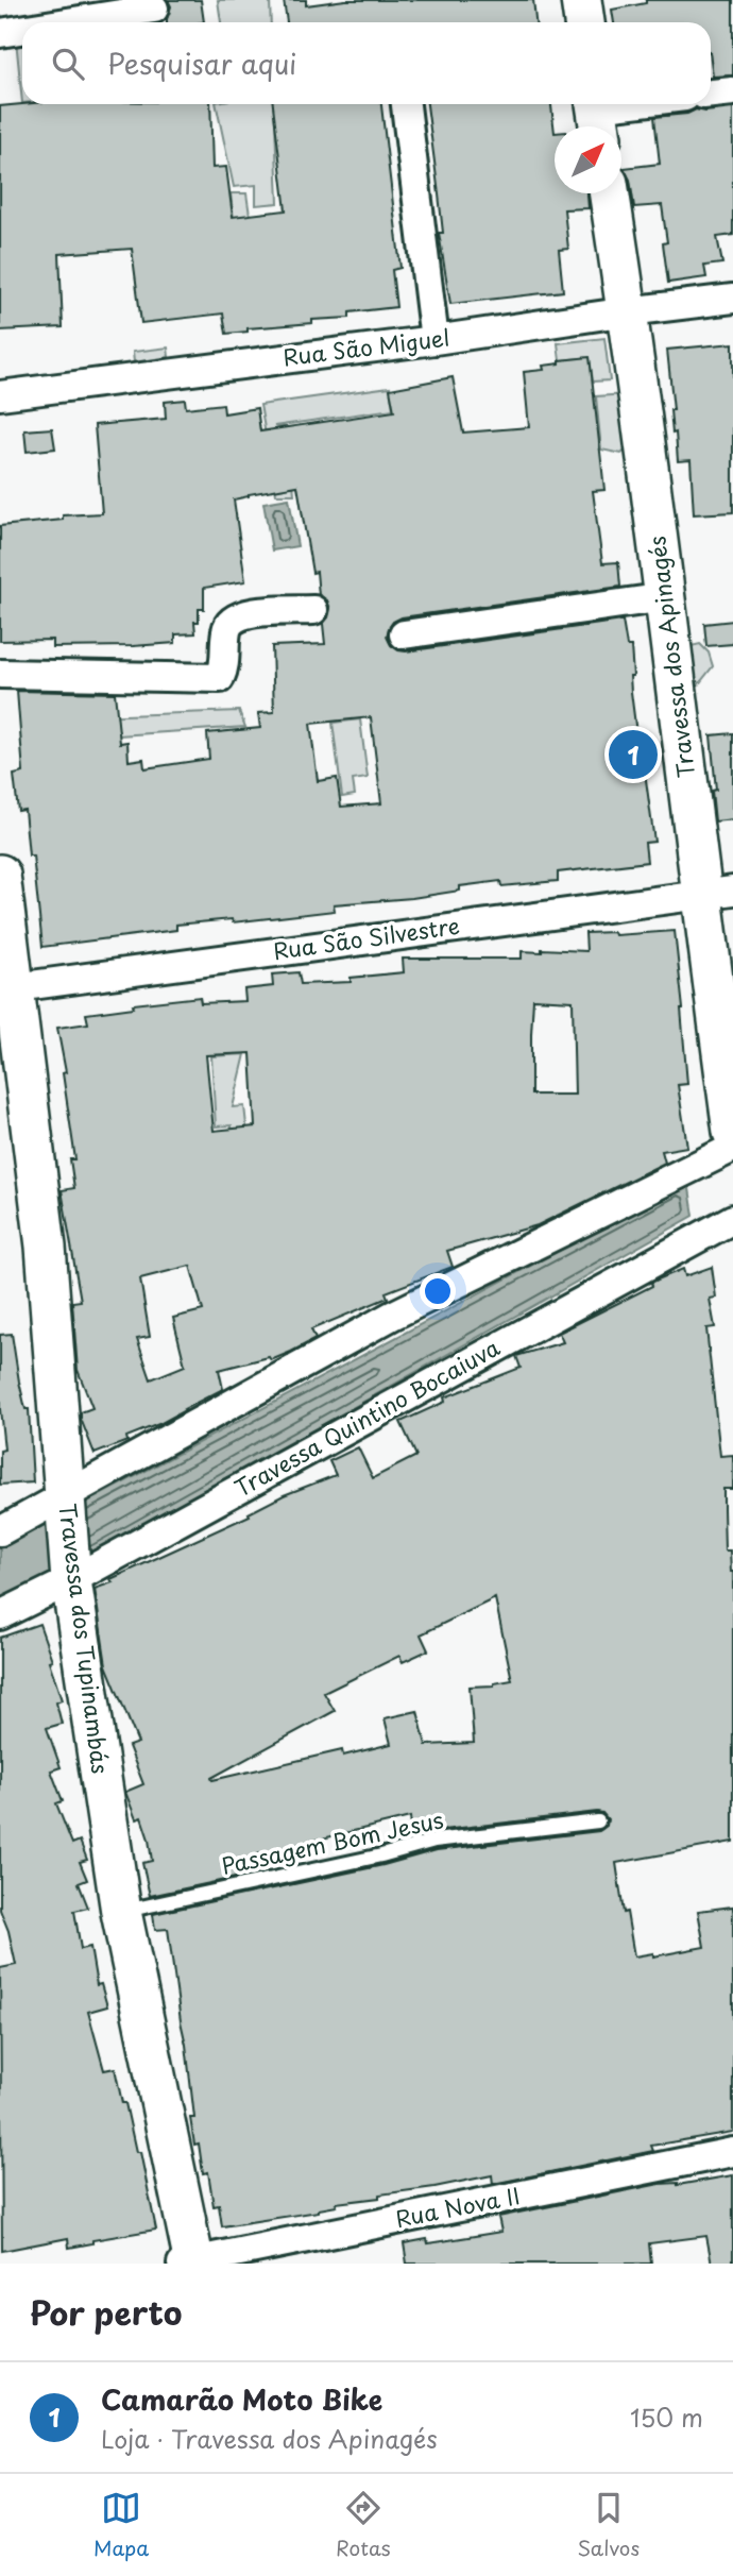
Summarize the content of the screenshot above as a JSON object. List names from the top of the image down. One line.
{"streets":{"street":["Rua São Miguel","Travessa dos Apinagés","Rua São Silvestre","Travessa Quintino Bocaiuva","Travessa dos Tupinambás","Rua Nova II"],"lane":["Passagem Bom Jesus"]},"crossings":[["Rua São Miguel","Travessa dos Apinagés"],["Travessa dos Apinagés","Rua São Silvestre"],["Rua São Silvestre","Travessa dos Tupinambás"],["Travessa Quintino Bocaiuva","Travessa dos Tupinambás"],["Travessa dos Tupinambás","Passagem Bom Jesus"],["Travessa dos Tupinambás","Rua Nova II"]],"north":"top right","page":{"search":"Pesquisar aqui","pins":"1","heading":"Por perto","list":[{"mark":"1","name":"Camarão Moto Bike","note":"Loja · Travessa dos Apinagés","value":"150 m"}],"nav":["Mapa","Rotas","Salvos"]}}
